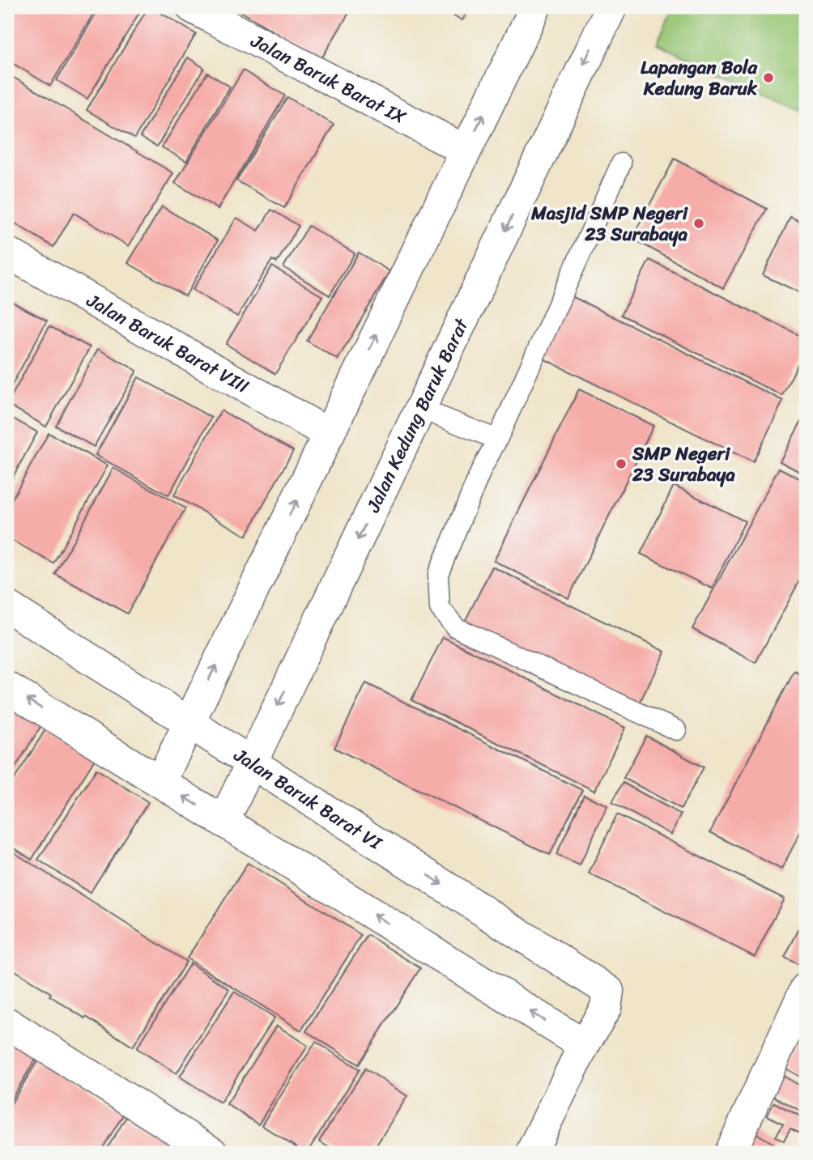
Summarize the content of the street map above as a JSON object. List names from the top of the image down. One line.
{"streets":{"street":["Jalan Baruk Barat IX","Jalan Baruk Barat VIII","Jalan Kedung Baruk Barat","Jalan Baruk Barat VI"]},"crossings":[["Jalan Kedung Baruk Barat","Jalan Baruk Barat VI"]],"places":["Lapangan Bola Kedung Baruk","Masjid SMP Negeri 23 Surabaya","SMP Negeri 23 Surabaya"]}
